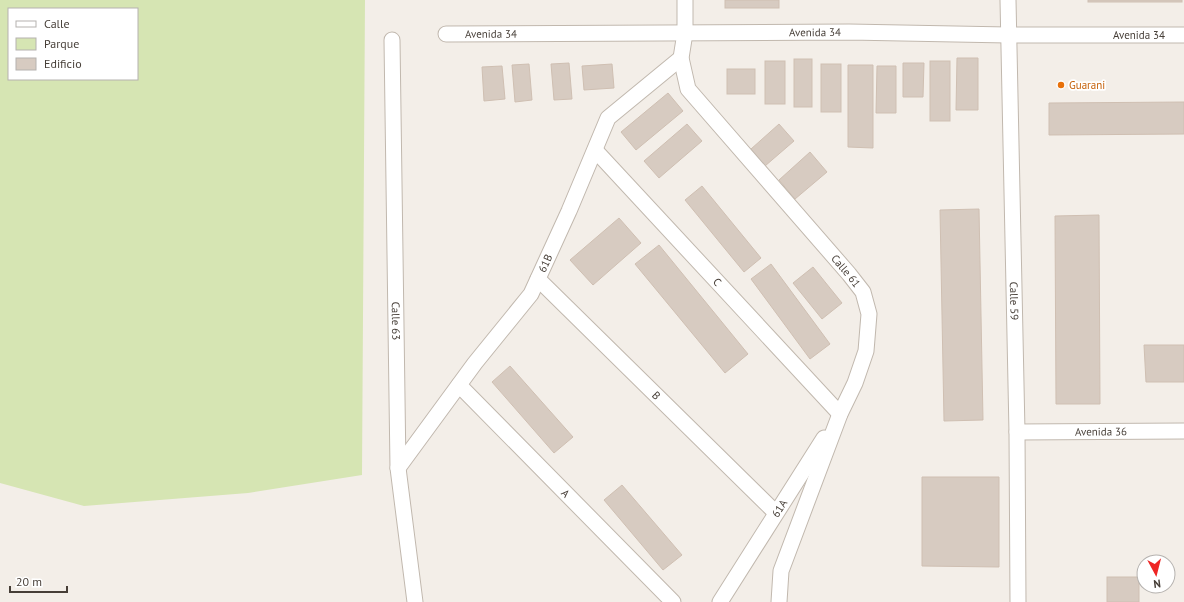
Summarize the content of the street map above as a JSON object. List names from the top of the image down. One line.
{"streets":{"street":["Avenida 34","61B","Calle 61","C","Calle 59","Calle 63","B","Avenida 36","A","61A"]},"crossings":[["Avenida 34","Calle 61"],["Avenida 34","Calle 59"],["61B","Calle 61"],["61B","C"],["61B","Calle 63"],["61B","B"],["61B","A"],["Calle 61","C"],["Calle 61","61A"],["C","61A"],["Calle 59","Avenida 36"],["B","61A"]],"places":["Guarani"],"legend":["Calle","Parque","Edificio"],"scale_bar":"20 m","north":"bottom"}
